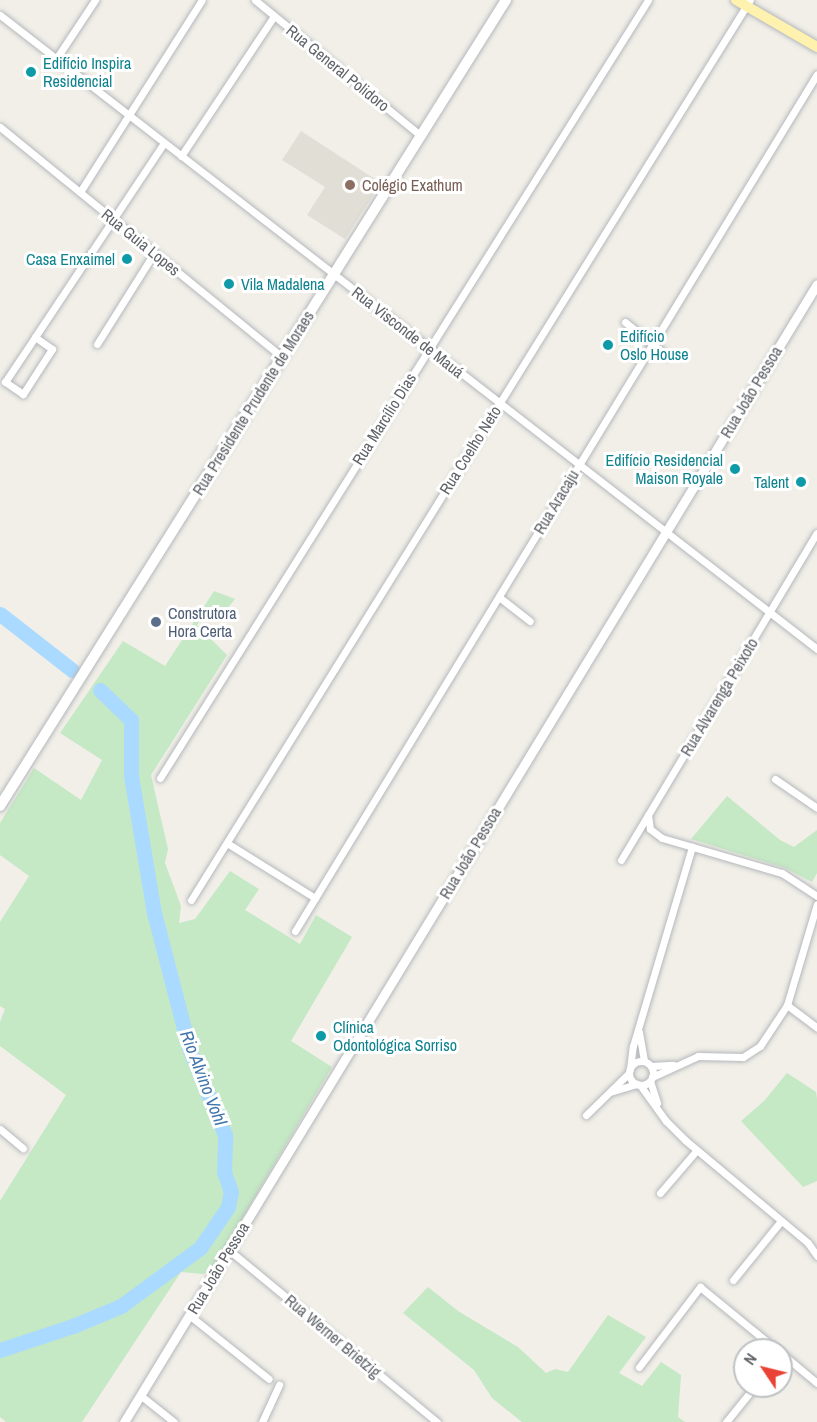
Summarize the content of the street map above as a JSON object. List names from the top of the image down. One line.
{"streets":{"main road":["Rua Presidente Prudente de Moraes"],"street":["Rua General Polidoro","Rua Guia Lopes","Rua Visconde de Mauá","Rua João Pessoa","Rua Marcílio Dias","Rua Coelho Neto","Rua Aracaju","Rua Alvarenga Peixoto","Rua Werner Brietzig"]},"crossings":[["Rua General Polidoro","Rua Presidente Prudente de Moraes"],["Rua Guia Lopes","Rua Presidente Prudente de Moraes"],["Rua Visconde de Mauá","Rua João Pessoa"],["Rua Visconde de Mauá","Rua Presidente Prudente de Moraes"],["Rua Visconde de Mauá","Rua Marcílio Dias"],["Rua Visconde de Mauá","Rua Coelho Neto"],["Rua Visconde de Mauá","Rua Aracaju"],["Rua Visconde de Mauá","Rua Alvarenga Peixoto"],["Rua João Pessoa","Rua Werner Brietzig"]],"water":["Rio Alvino Vohl"],"places":["Edifício Inspira Residencial","Colégio Exathum","Casa Enxaimel","Vila Madalena","Edifício Oslo House","Edifício Residencial Maison Royale","Talent","Construtora Hora Certa","Clínica Odontológica Sorriso"],"north":"top left"}
